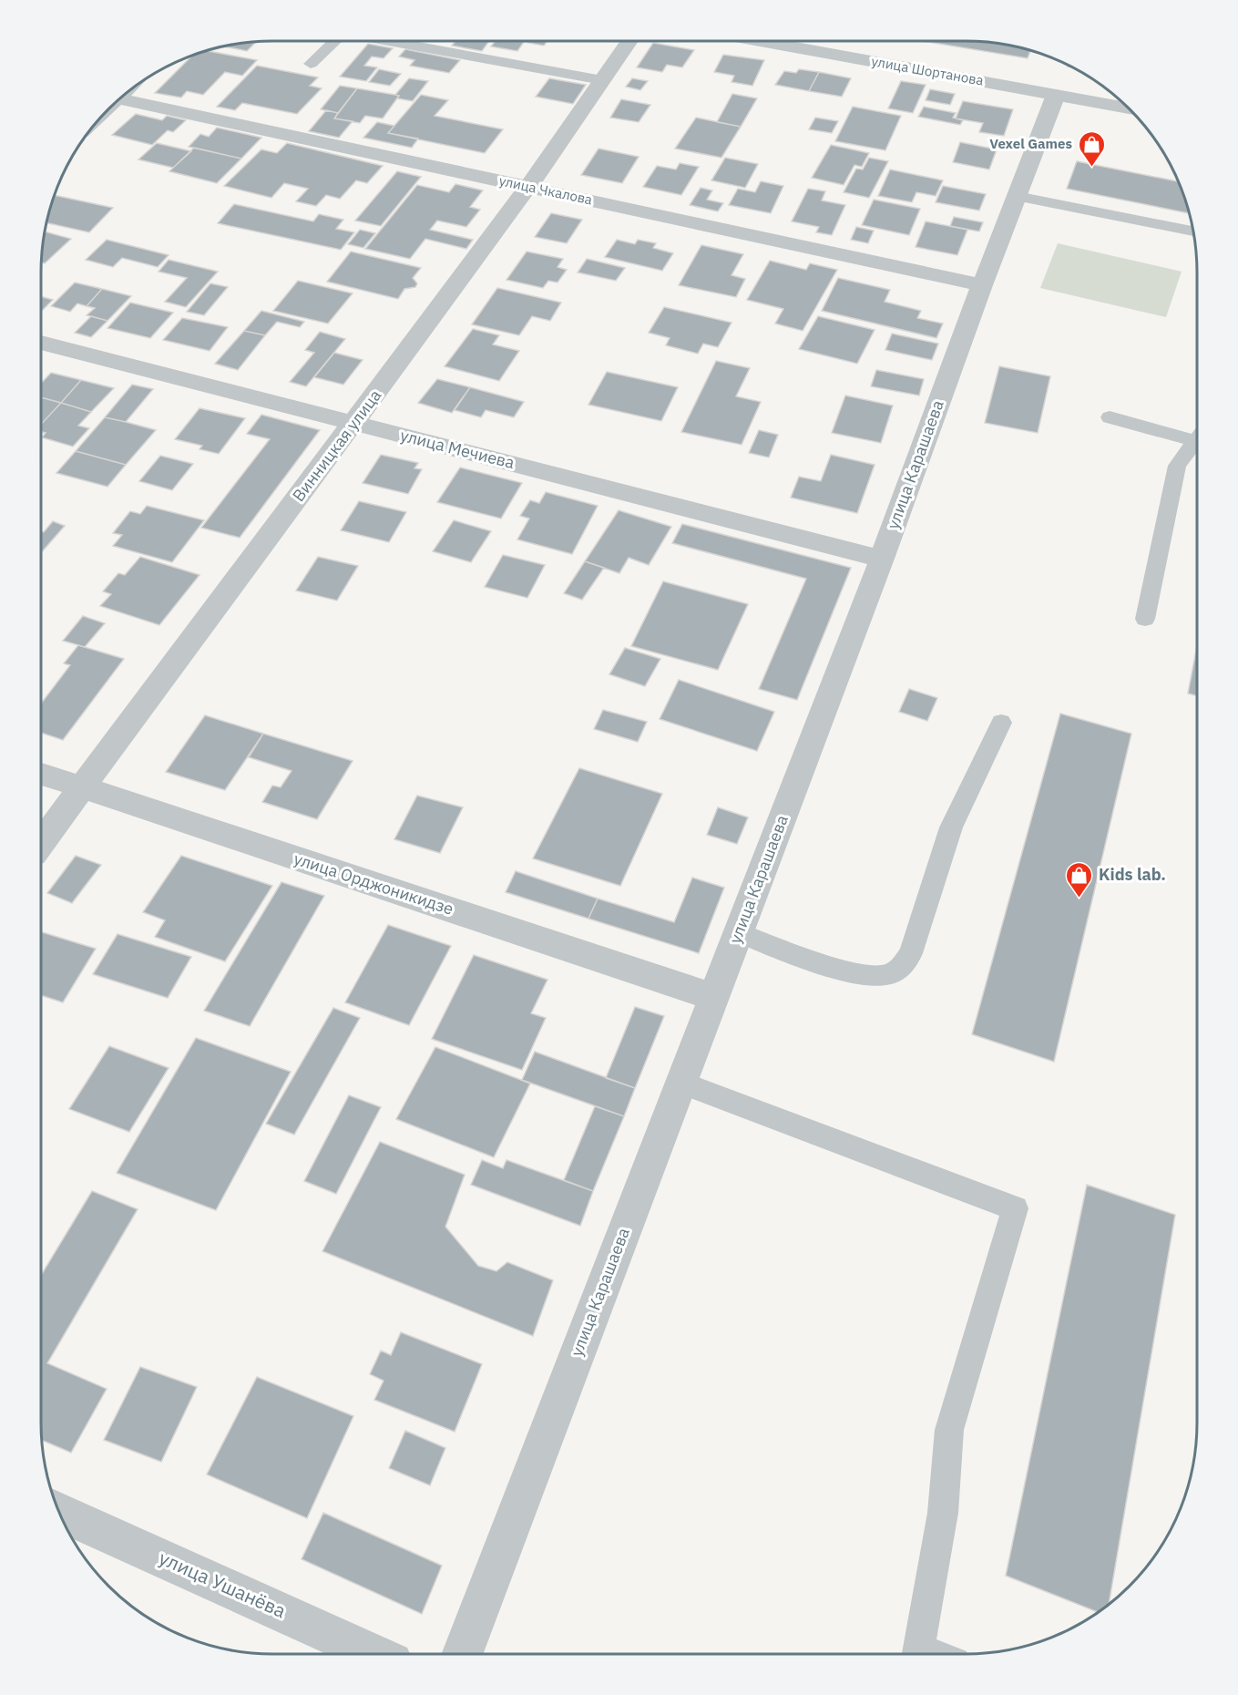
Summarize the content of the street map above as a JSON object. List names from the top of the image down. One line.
{"streets":{"street":["улица Шортанова","улица Чкалова","Винницкая улица","улица Мечиева","улица Карашаева","улица Орджоникидзе","улица Ушанёва"]},"crossings":[["улица Шортанова","улица Карашаева"],["улица Чкалова","Винницкая улица"],["улица Чкалова","улица Карашаева"],["Винницкая улица","улица Мечиева"],["Винницкая улица","улица Орджоникидзе"],["улица Мечиева","улица Карашаева"],["улица Карашаева","улица Орджоникидзе"]],"places":{"shop":["Vexel Games","Kids lab."]}}
